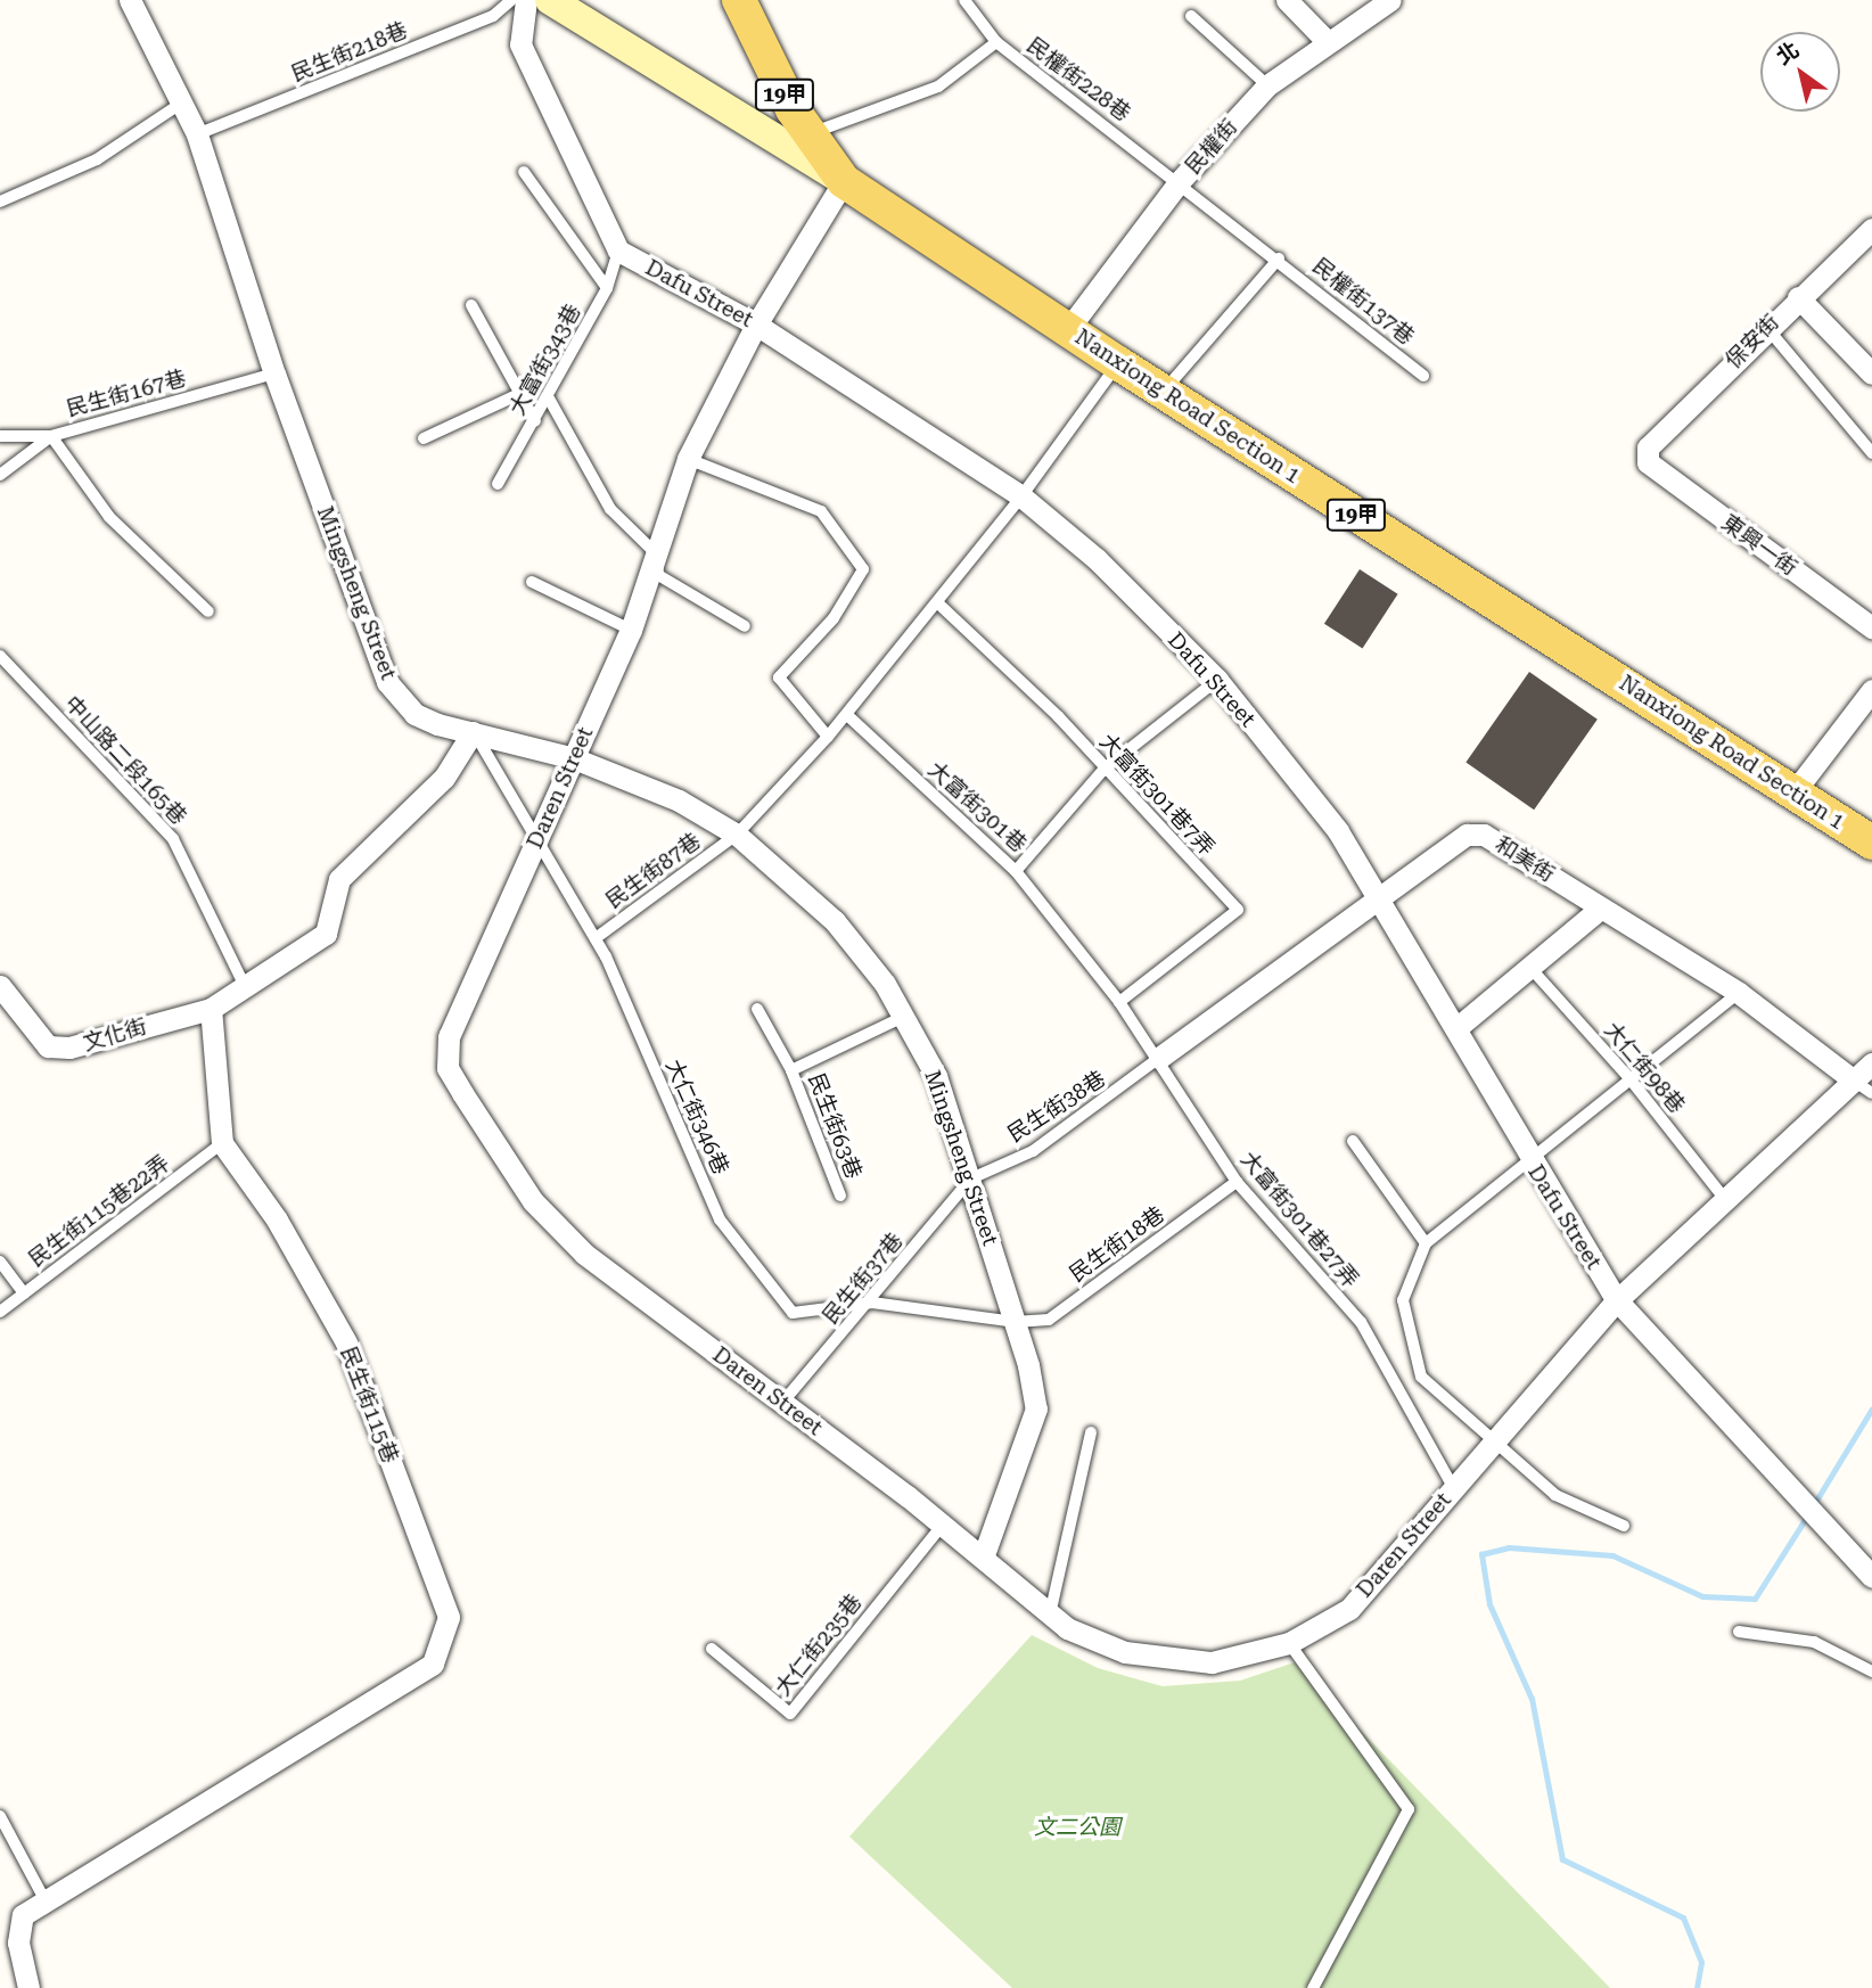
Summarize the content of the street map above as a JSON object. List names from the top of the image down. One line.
{"streets":{"main road":["19甲","Nanxiong Road Section 1"],"street":["民權街","Dafu Street","保安街","東興一街","Mingsheng Street","Daren Street","和美街","文化街","民生街115巷"],"lane":["民生街218巷","民權街228巷","民權街137巷","大富街343巷","民生街167巷","中山路二段165巷","大富街301巷7弄","大富街301巷","民生街87巷","大仁街98巷","民生街38巷","大仁街346巷","民生街63巷","民生街115巷22弄","大富街301巷27弄","民生街18巷","民生街37巷","大仁街235巷"]},"crossings":[["民生街218巷","Mingsheng Street"],["民權街228巷","民權街"],["民權街228巷","民權街137巷"],["民權街","民權街137巷"],["民權街","Nanxiong Road Section 1"],["Dafu Street","大富街343巷"],["Dafu Street","Daren Street"],["Dafu Street","大富街301巷"],["Dafu Street","和美街"],["民權街137巷","Nanxiong Road Section 1"],["保安街","東興一街"],["民生街167巷","Mingsheng Street"],["Nanxiong Road Section 1","Daren Street"],["Mingsheng Street","Daren Street"],["Mingsheng Street","民生街87巷"],["Mingsheng Street","民生街38巷"],["Mingsheng Street","大仁街346巷"],["Mingsheng Street","民生街63巷"],["Mingsheng Street","民生街18巷"],["Mingsheng Street","民生街37巷"],["Daren Street","和美街"],["Daren Street","大仁街98巷"],["Daren Street","大仁街346巷"],["Daren Street","大富街301巷27弄"],["Daren Street","民生街37巷"],["Daren Street","大仁街235巷"],["大富街301巷7弄","大富街301巷"],["大富街301巷7弄","大富街301巷27弄"],["大富街301巷","大富街301巷27弄"],["和美街","民生街38巷"],["和美街","大富街301巷27弄"],["民生街87巷","大仁街346巷"],["民生街38巷","大富街301巷27弄"],["民生街38巷","民生街37巷"],["大仁街346巷","民生街18巷"],["大仁街346巷","民生街37巷"],["民生街115巷22弄","民生街115巷"],["大富街301巷27弄","民生街18巷"]],"parks":["文二公園"],"north":"top left"}
